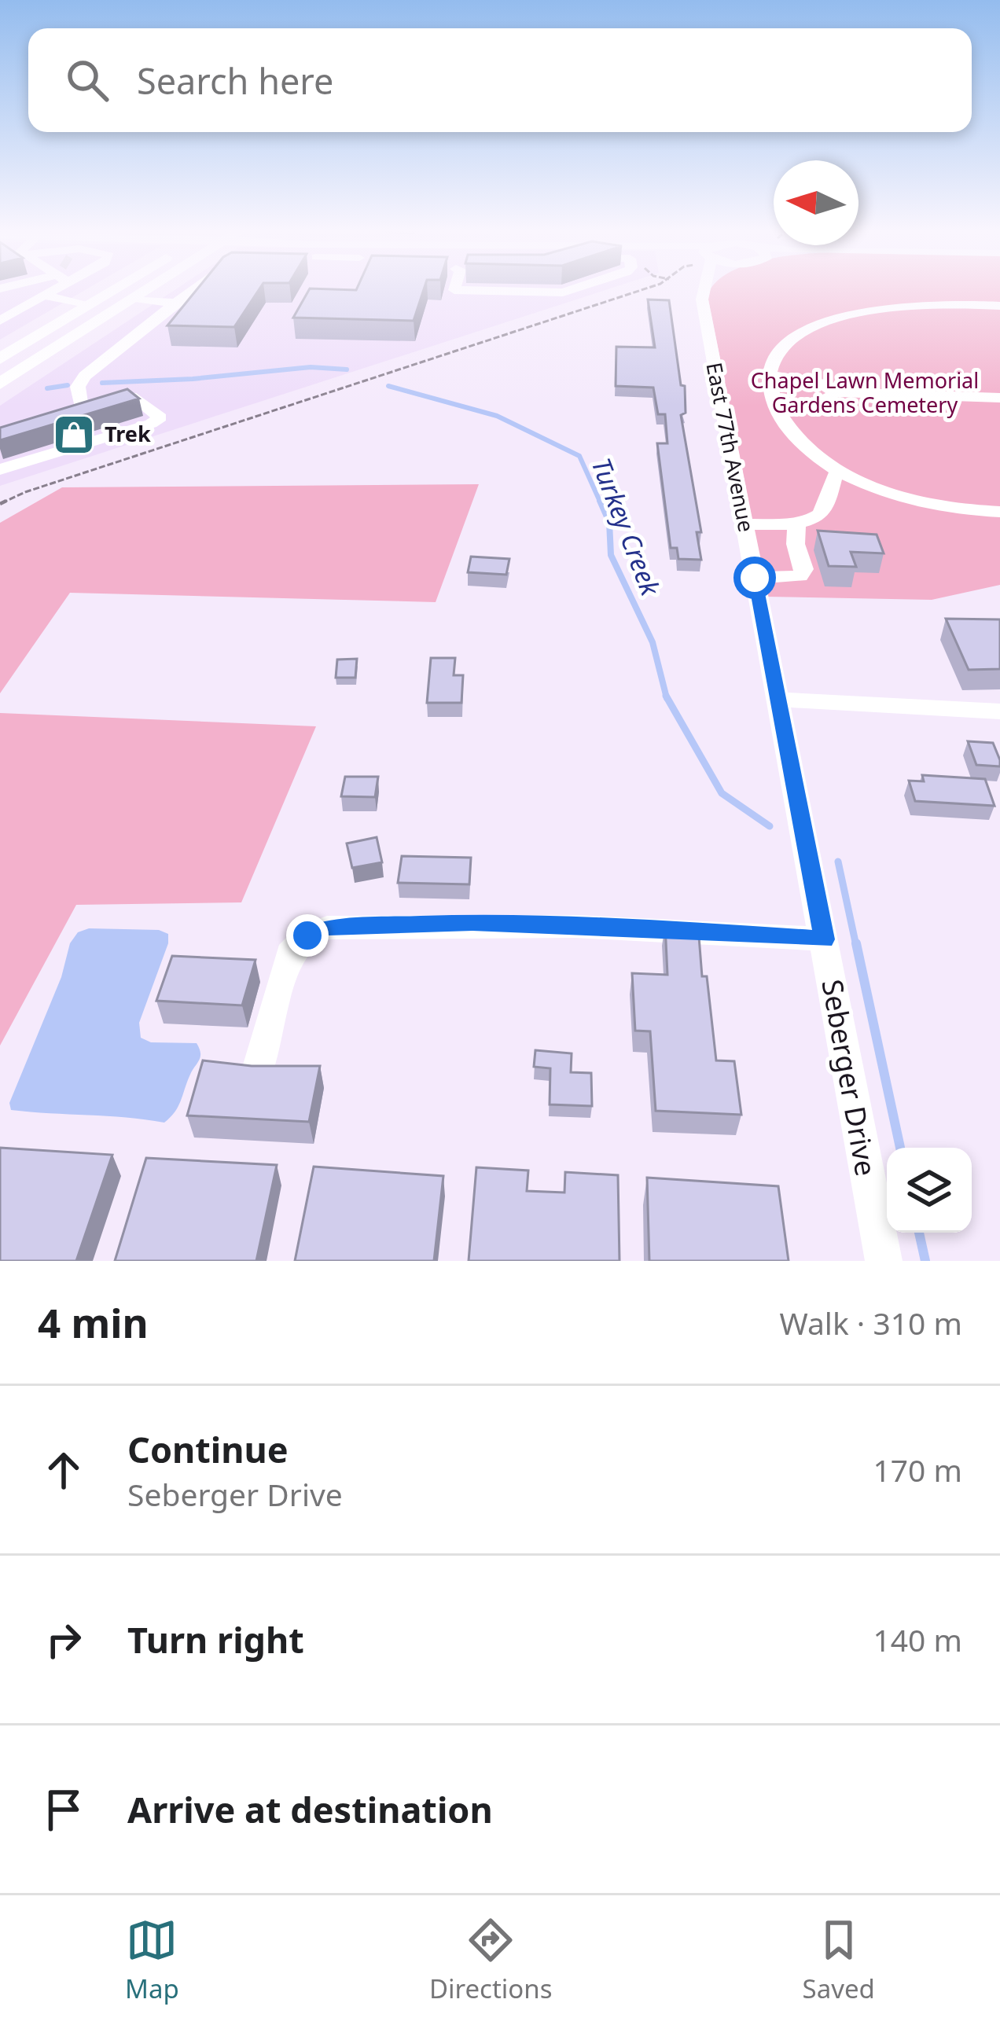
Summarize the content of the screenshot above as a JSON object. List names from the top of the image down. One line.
{"streets":{"street":["East 77th Avenue","Seberger Drive"]},"crossings":[["East 77th Avenue","Seberger Drive"]],"water":["Turkey Creek"],"parks":["Chapel Lawn Memorial Gardens Cemetery"],"places":{"shop":["Trek"]},"north":"left","page":{"search":"Search here","heading":["4 min","Walk · 310 m"],"list":[["Continue","Seberger Drive","170 m"],["Turn right","140 m"],"Arrive at destination"],"nav":["Map","Directions","Saved"]}}
